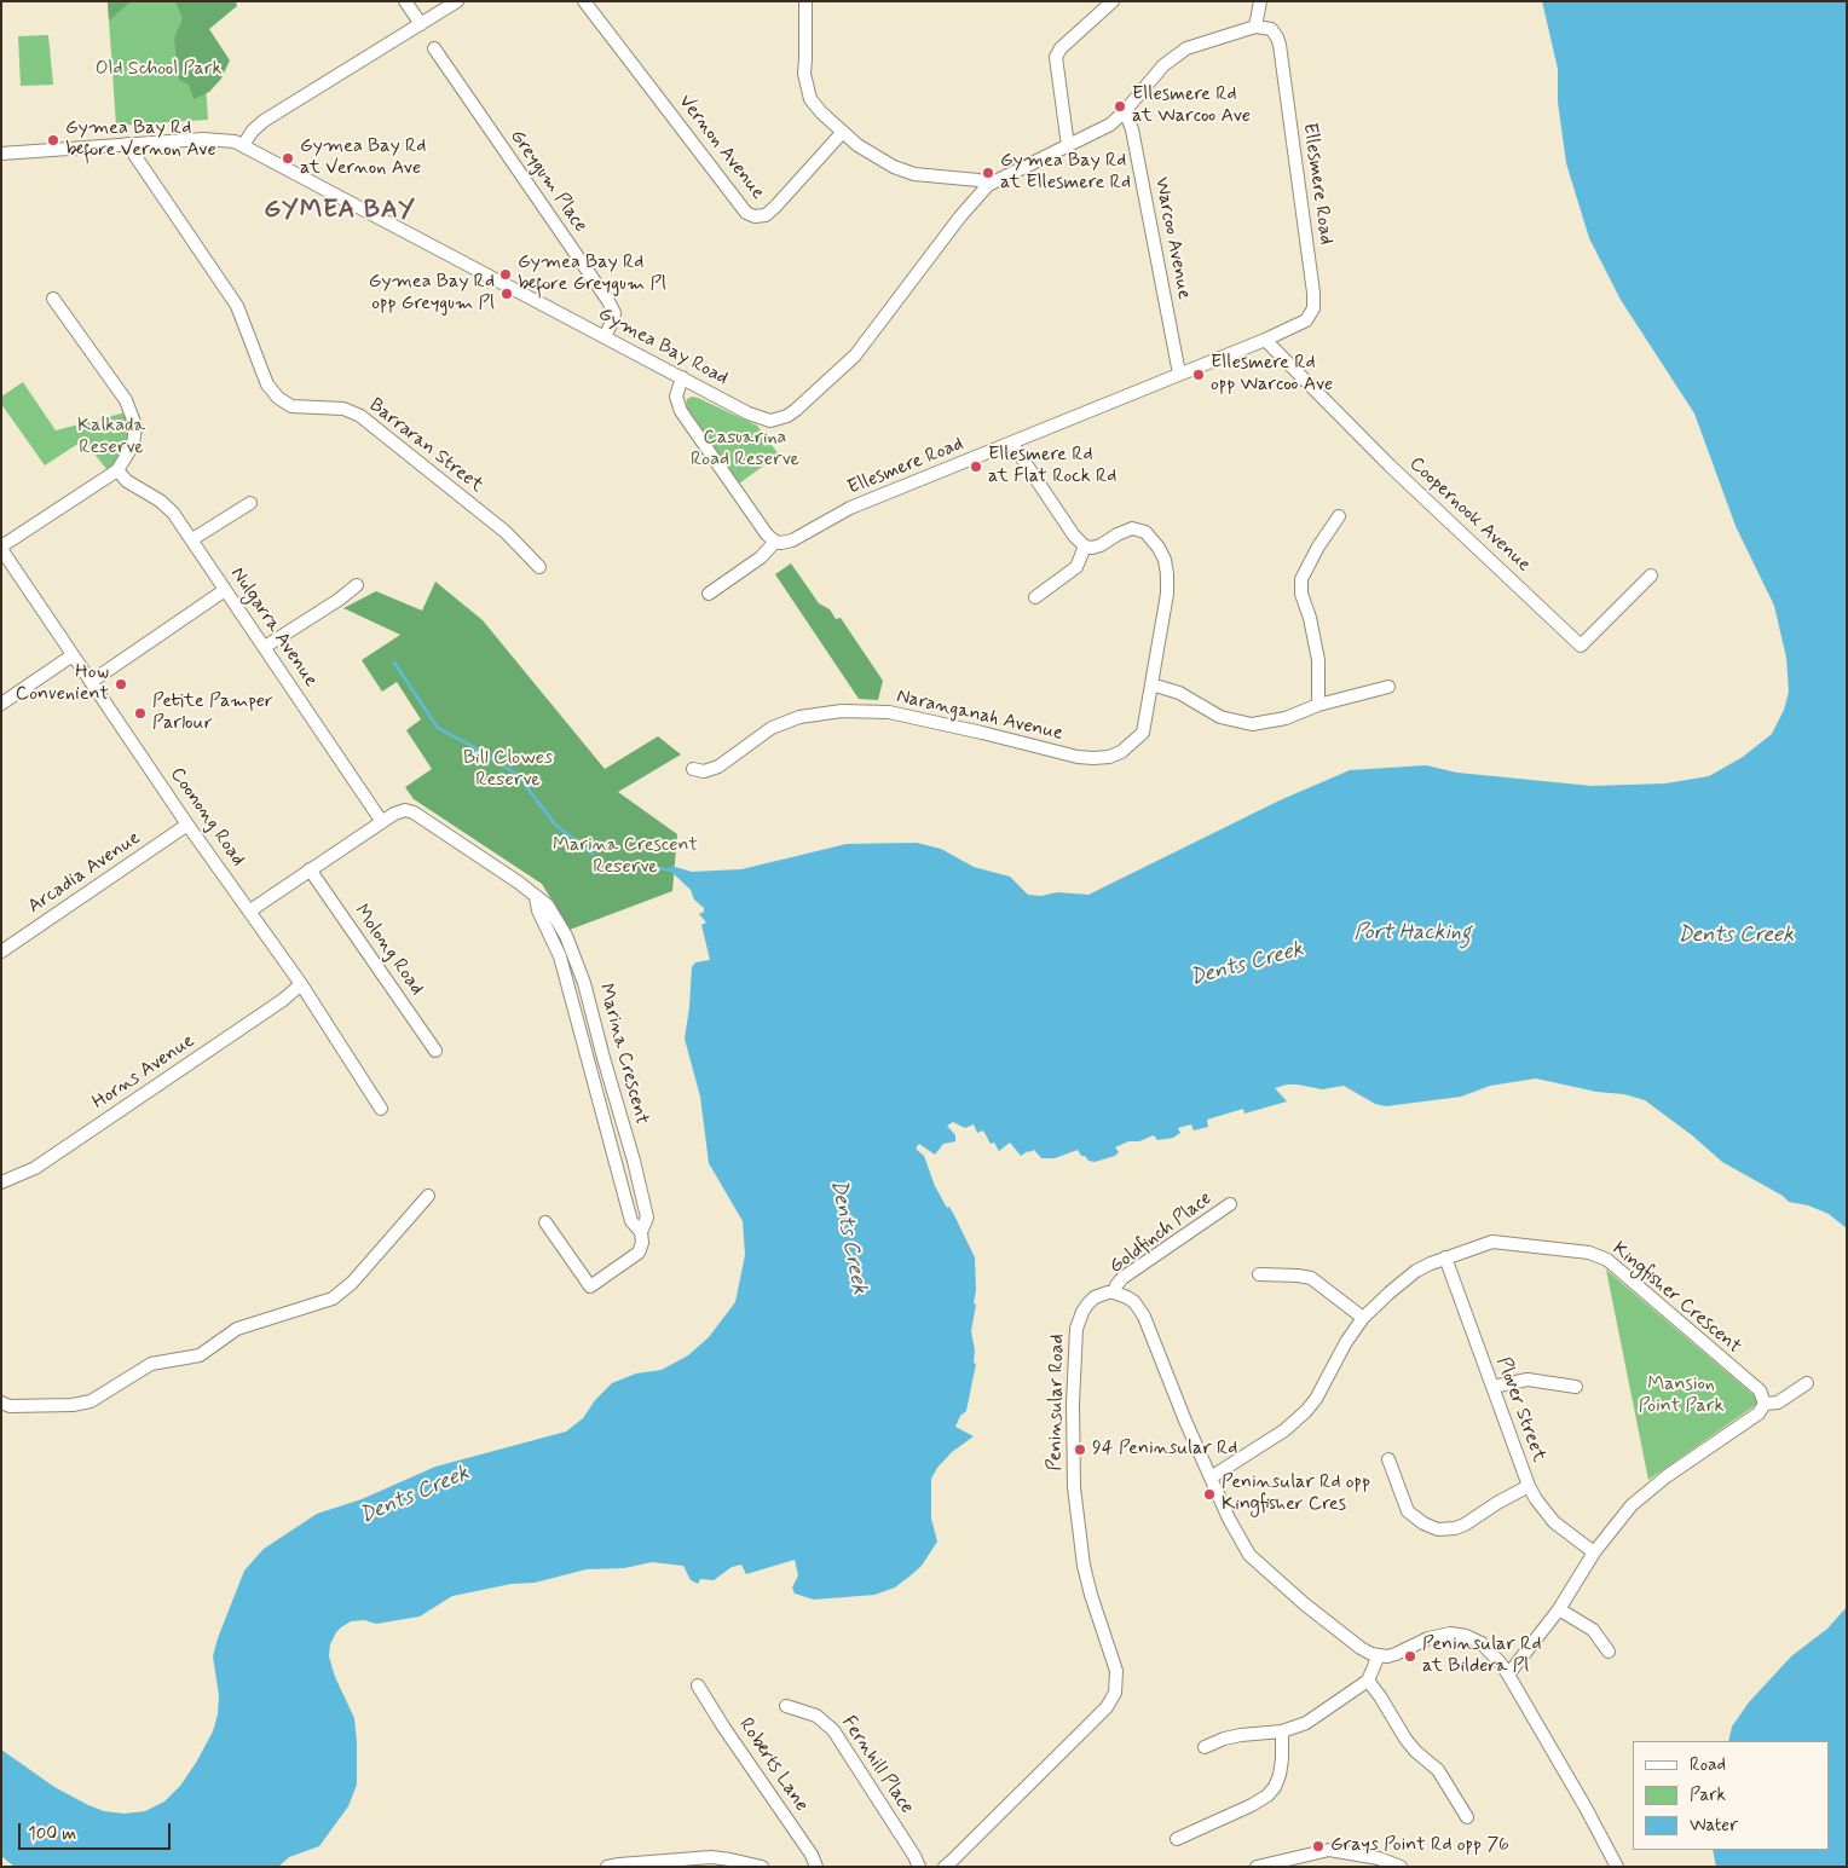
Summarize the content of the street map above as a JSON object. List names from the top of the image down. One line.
{"streets":{"street":["Vernon Avenue","Greygum Place","Ellesmere Road","Warcoo Avenue","Gymea Bay Road","Barraran Street","Coopernook Avenue","Nulgarra Avenue","Naranganah Avenue","Coonong Road","Arcadia Avenue","Molong Road","Marina Crescent","Horns Avenue","Goldfinch Place","Kingfisher Crescent","Peninsular Road","Plover Street","Roberts Lane","Fernhill Place"]},"crossings":[["Greygum Place","Gymea Bay Road"],["Ellesmere Road","Warcoo Avenue"],["Ellesmere Road","Coopernook Avenue"],["Gymea Bay Road","Barraran Street"],["Nulgarra Avenue","Marina Crescent"],["Coonong Road","Arcadia Avenue"],["Coonong Road","Marina Crescent"],["Coonong Road","Horns Avenue"],["Molong Road","Marina Crescent"],["Goldfinch Place","Peninsular Road"],["Kingfisher Crescent","Plover Street"]],"districts":["GYMEA BAY"],"water":["Port Hacking","Dents Creek"],"parks":["Old School Park","Kalkada Reserve","Casuarina Road Reserve","Bill Clowes Reserve","Marina Crescent Reserve","Mansion Point Park"],"places":["Ellesmere Rd at Warcoo Ave","Gymea Bay Rd before Vernon Ave","Gymea Bay Rd at Vernon Ave","Gymea Bay Rd at Ellesmere Rd","Gymea Bay Rd before Greygum Pl","Gymea Bay Rd opp Greygum Pl","Ellesmere Rd opp Warcoo Ave","Ellesmere Rd at Flat Rock Rd","How Convenient","Petite Pamper Parlour","94 Peninsular Rd","Peninsular Rd opp Kingfisher Cres","Peninsular Rd at Bildera Pl","Grays Point Rd opp 76"],"legend":["Road","Park","Water"],"scale_bar":"100 m"}
